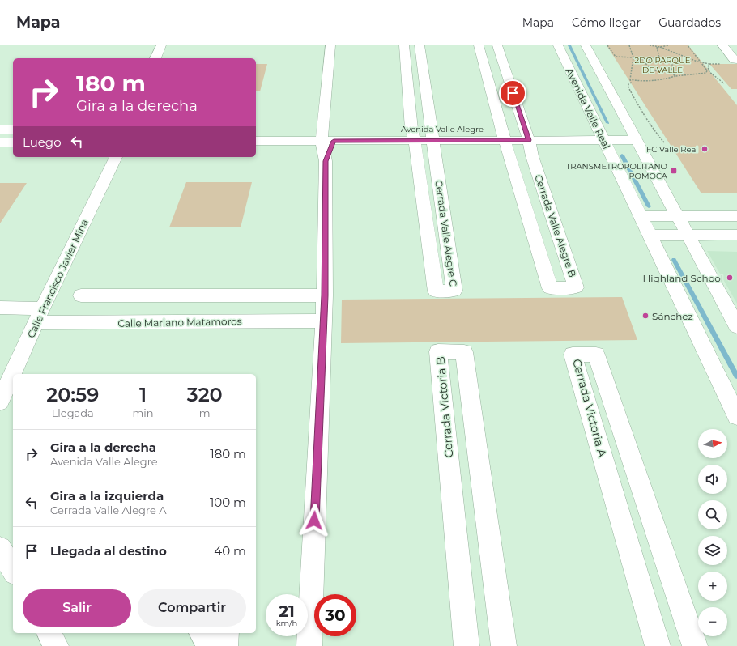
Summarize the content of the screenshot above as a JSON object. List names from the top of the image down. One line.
{"streets":{"street":["Avenida Valle Real","Avenida Valle Alegre","Cerrada Valle Alegre B","Cerrada Valle Alegre C","Calle Francisco Javier Mina","Calle Mariano Matamoros","Cerrada Victoria B","Cerrada Victoria A"]},"crossings":[["Avenida Valle Real","Avenida Valle Alegre"],["Avenida Valle Alegre","Cerrada Valle Alegre B"],["Avenida Valle Alegre","Cerrada Valle Alegre C"],["Calle Francisco Javier Mina","Calle Mariano Matamoros"]],"parks":["2DO PARQUE DE VALLE"],"places":{"other":["FC Valle Real","Highland School","Sánchez"],"transit":["TRANSMETROPOLITANO POMOCA"]},"north":"right","page":{"header":"Mapa","nav":["Mapa","Cómo llegar","Guardados"],"turn":["180 m","Gira a la derecha"],"then":"Luego","eta":["20:59","Llegada","1","min","320","m"],"map_buttons":["+","−"],"list":[{"name":"Gira a la derecha","note":"Avenida Valle Alegre","value":"180 m"},{"name":"Gira a la izquierda","note":"Cerrada Valle Alegre A","value":"100 m"},{"name":"Llegada al destino","value":"40 m"}],"buttons":["Salir","Compartir"],"speed":"21 km/h","limit":"30"}}
